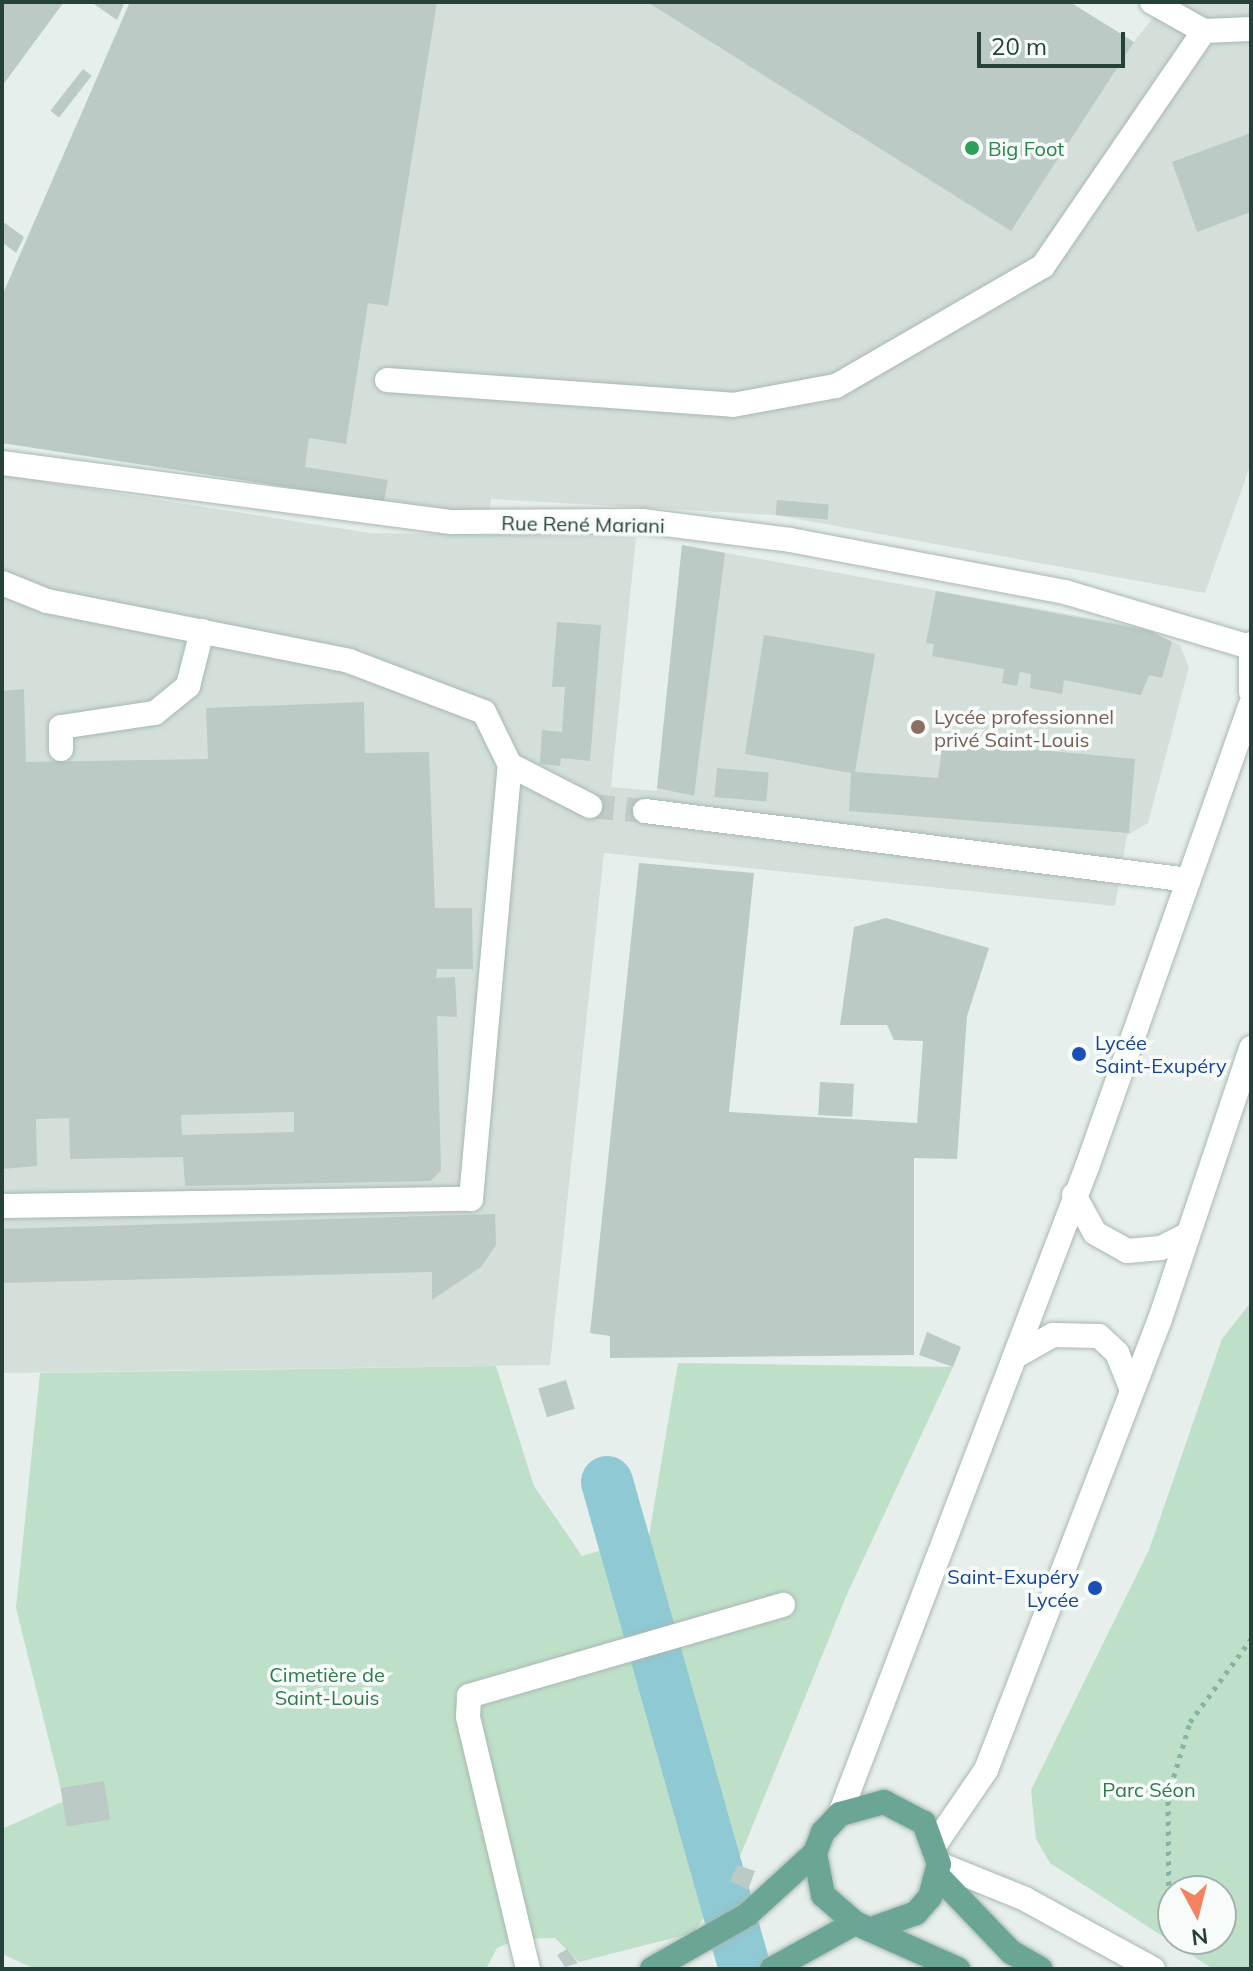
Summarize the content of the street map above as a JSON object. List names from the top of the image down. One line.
{"streets":{"street":["Rue René Mariani"]},"parks":["Cimetière de Saint-Louis","Parc Séon"],"places":["Big Foot","Lycée professionnel privé Saint-Louis","Lycée Saint-Exupéry","Saint-Exupéry Lycée"],"scale_bar":"20 m","north":"bottom"}
